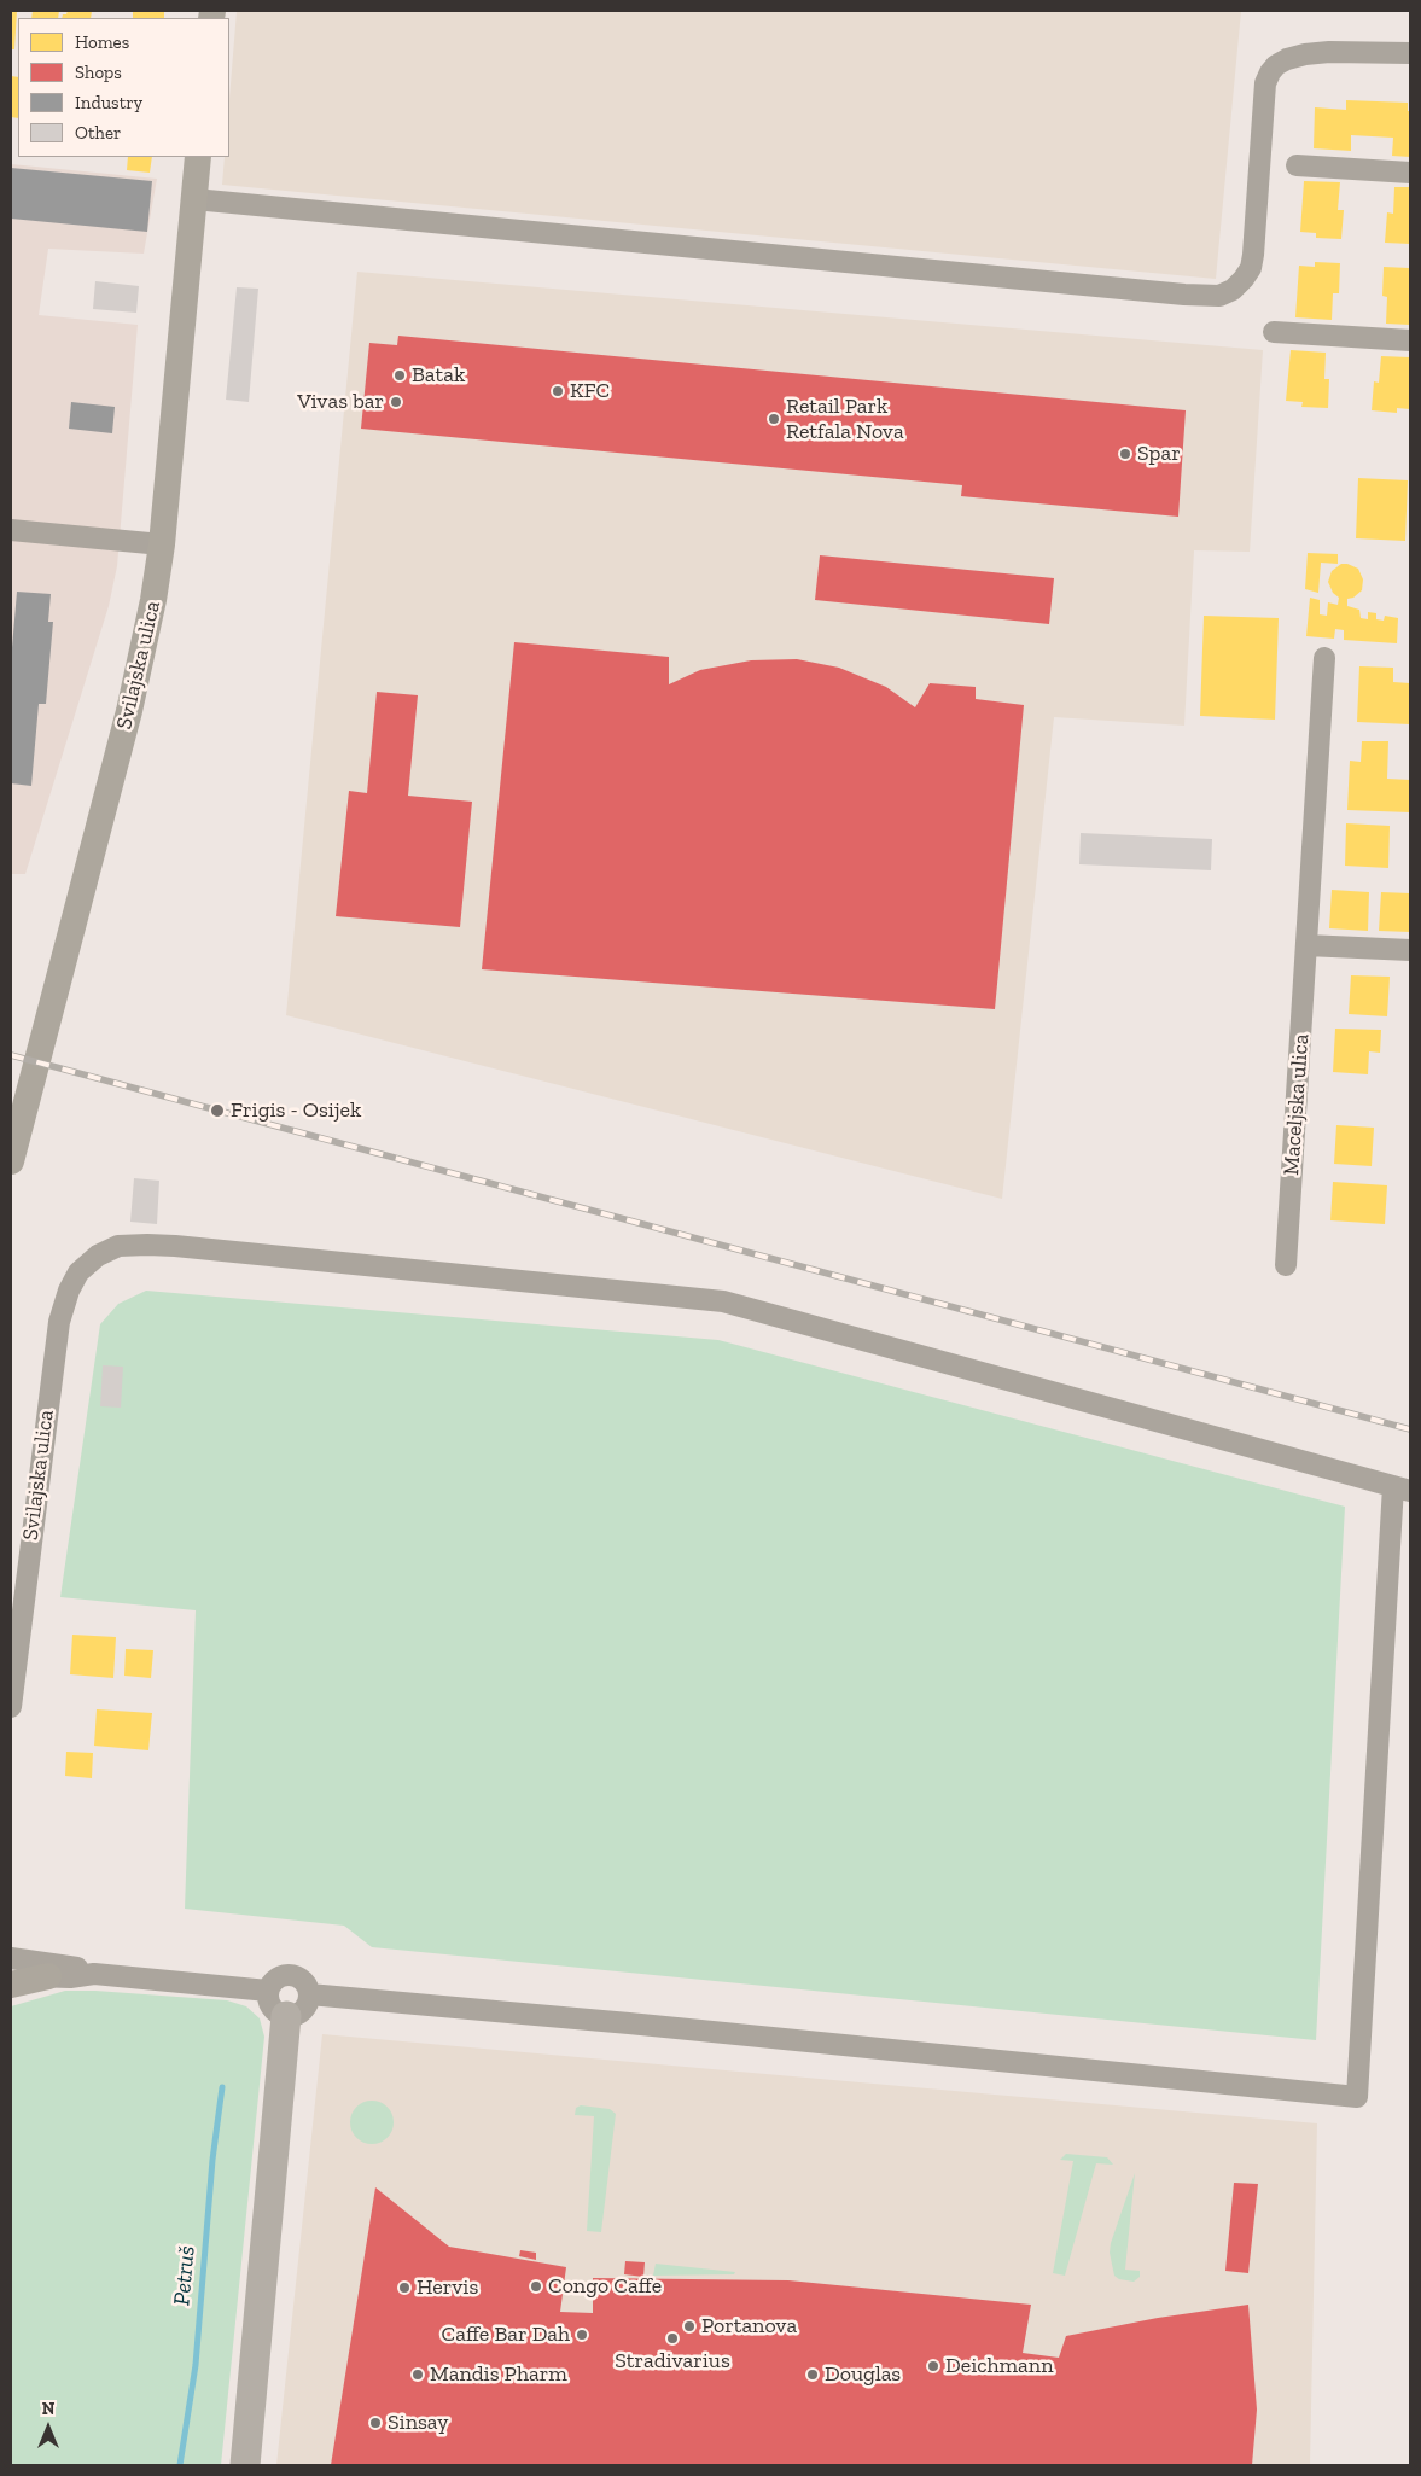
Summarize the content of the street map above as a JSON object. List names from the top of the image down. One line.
{"streets":{"main road":["Svilajska ulica"],"street":["Maceljska ulica"]},"water":["Petruš"],"places":["Batak","KFC","Vivas bar","Retail Park Retfala Nova","Spar","Frigis - Osijek","Congo Caffe","Hervis","Portanova","Caffe Bar Dah","Stradivarius","Deichmann","Mandis Pharm","Douglas","Sinsay"],"legend":["Homes","Shops","Industry","Other"],"north":"top"}
